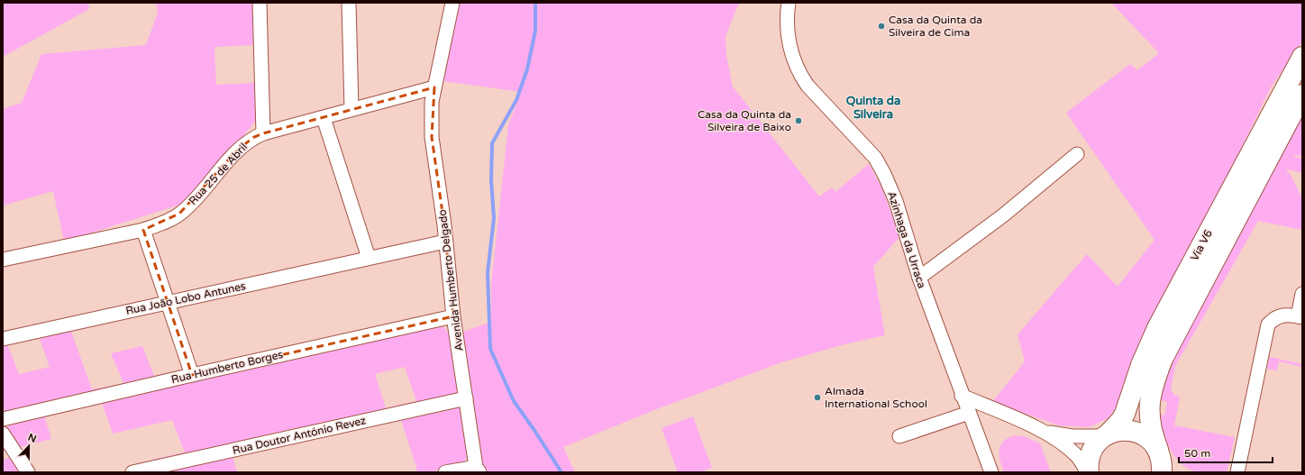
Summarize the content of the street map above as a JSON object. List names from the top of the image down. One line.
{"streets":{"main road":["Via V6"],"street":["Rua 25 de Abril","Azinhaga da Urraca","Avenida Humberto Delgado","Rua João Lobo Antunes","Rua Humberto Borges","Rua Doutor António Revez"]},"crossings":[["Rua 25 de Abril","Avenida Humberto Delgado"],["Avenida Humberto Delgado","Rua João Lobo Antunes"],["Avenida Humberto Delgado","Rua Humberto Borges"],["Avenida Humberto Delgado","Rua Doutor António Revez"]],"districts":["Quinta da Silveira"],"places":["Casa da Quinta da Silveira de Cima","Casa da Quinta da Silveira de Baixo","Almada International School"],"scale_bar":"50 m","north":"top"}
